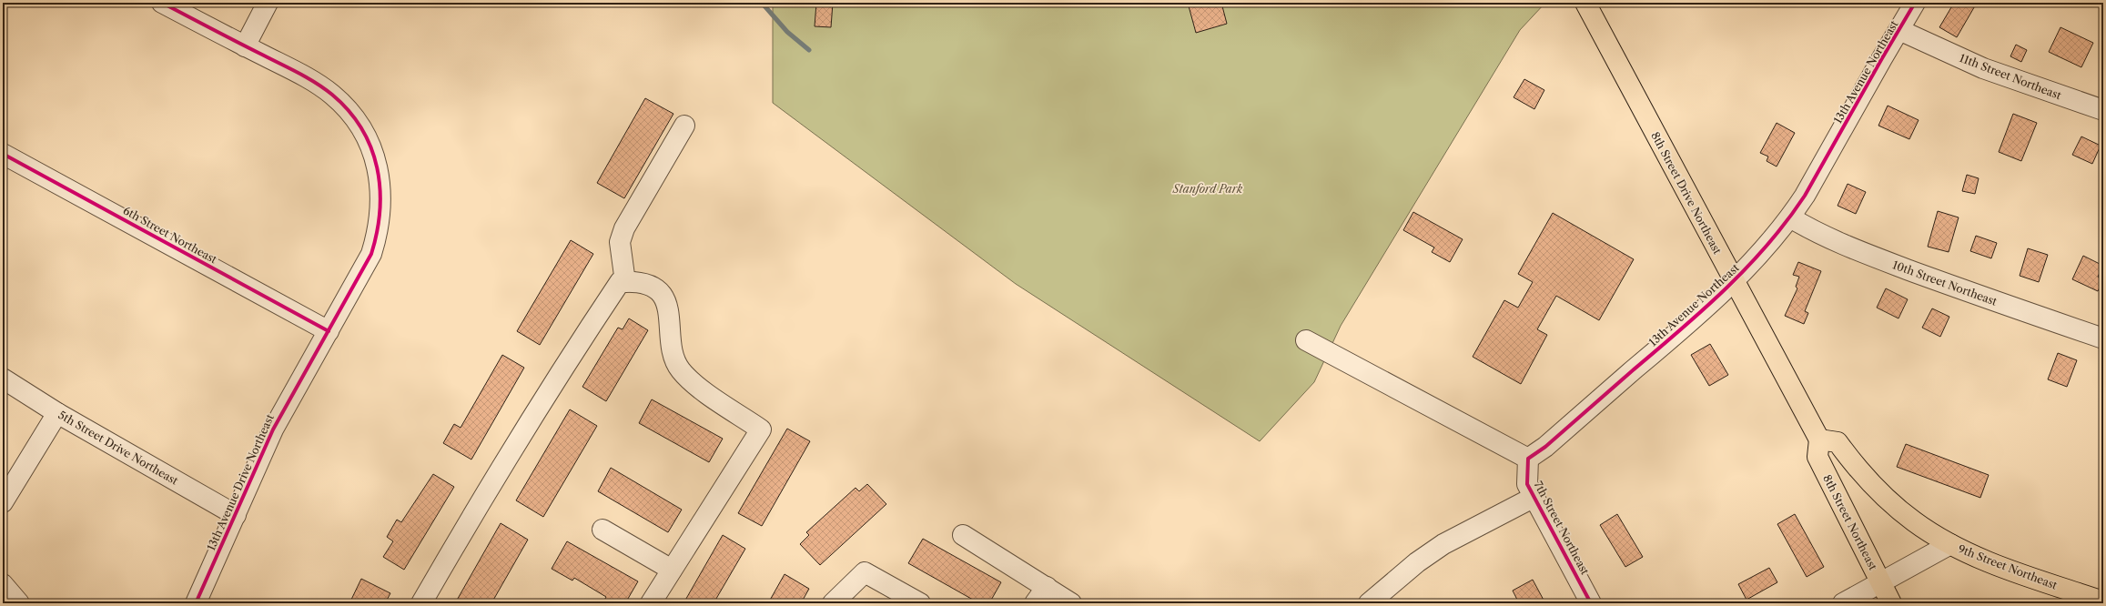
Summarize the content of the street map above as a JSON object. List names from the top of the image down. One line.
{"streets":{"main road":["8th Street Drive Northeast","8th Street Northeast","9th Street Northeast"],"street":["13th Avenue Northeast","11th Street Northeast","6th Street Northeast","10th Street Northeast","5th Street Drive Northeast","13th Avenue Drive Northeast","7th Street Northeast"]},"crossings":[["13th Avenue Northeast","11th Street Northeast"],["13th Avenue Northeast","8th Street Drive Northeast"],["13th Avenue Northeast","10th Street Northeast"],["13th Avenue Northeast","7th Street Northeast"],["8th Street Drive Northeast","8th Street Northeast"],["8th Street Drive Northeast","9th Street Northeast"],["6th Street Northeast","13th Avenue Drive Northeast"],["5th Street Drive Northeast","13th Avenue Drive Northeast"],["8th Street Northeast","9th Street Northeast"]],"parks":["Stanford Park"]}
